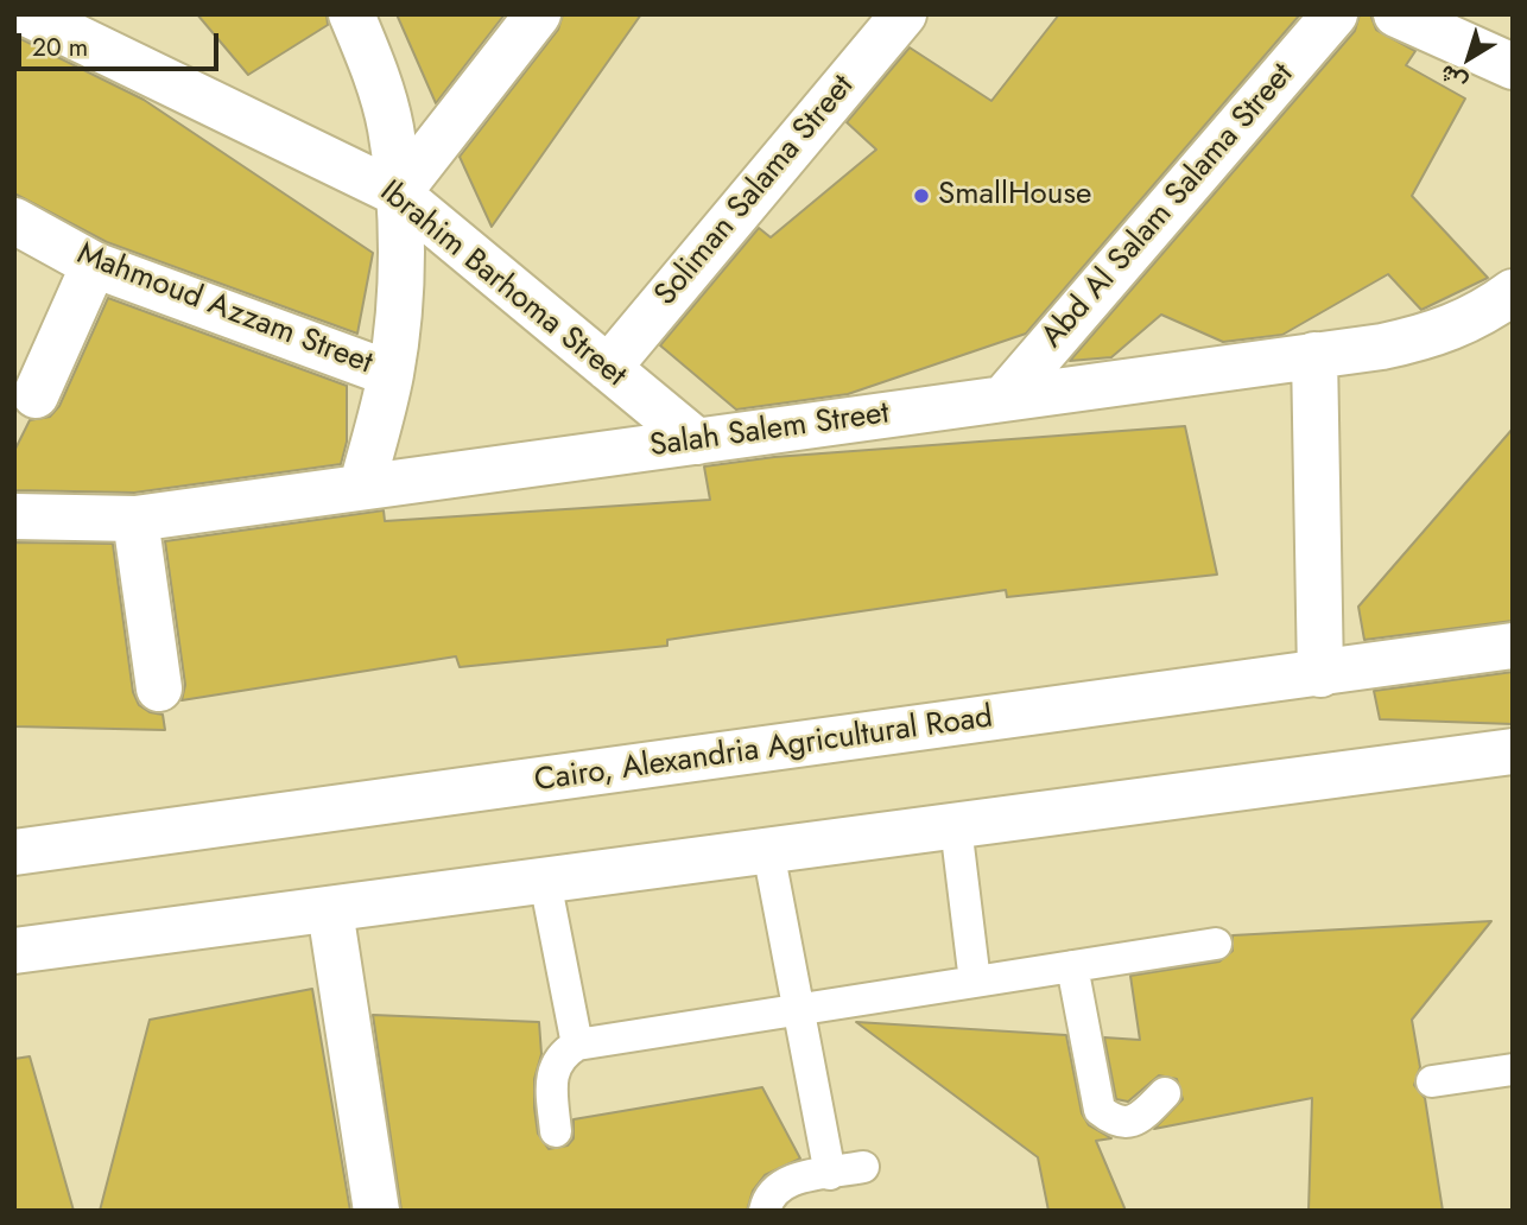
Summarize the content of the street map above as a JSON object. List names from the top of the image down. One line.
{"streets":{"main road":["Soliman Salama Street","Abd Al Salam Salama Street","Ibrahim Barhoma Street","Mahmoud Azzam Street","Salah Salem Street","Cairo, Alexandria Agricultural Road"]},"crossings":[["Soliman Salama Street","Ibrahim Barhoma Street"],["Abd Al Salam Salama Street","Salah Salem Street"],["Ibrahim Barhoma Street","Salah Salem Street"]],"places":["SmallHouse"],"scale_bar":"20 m","north":"bottom left"}
